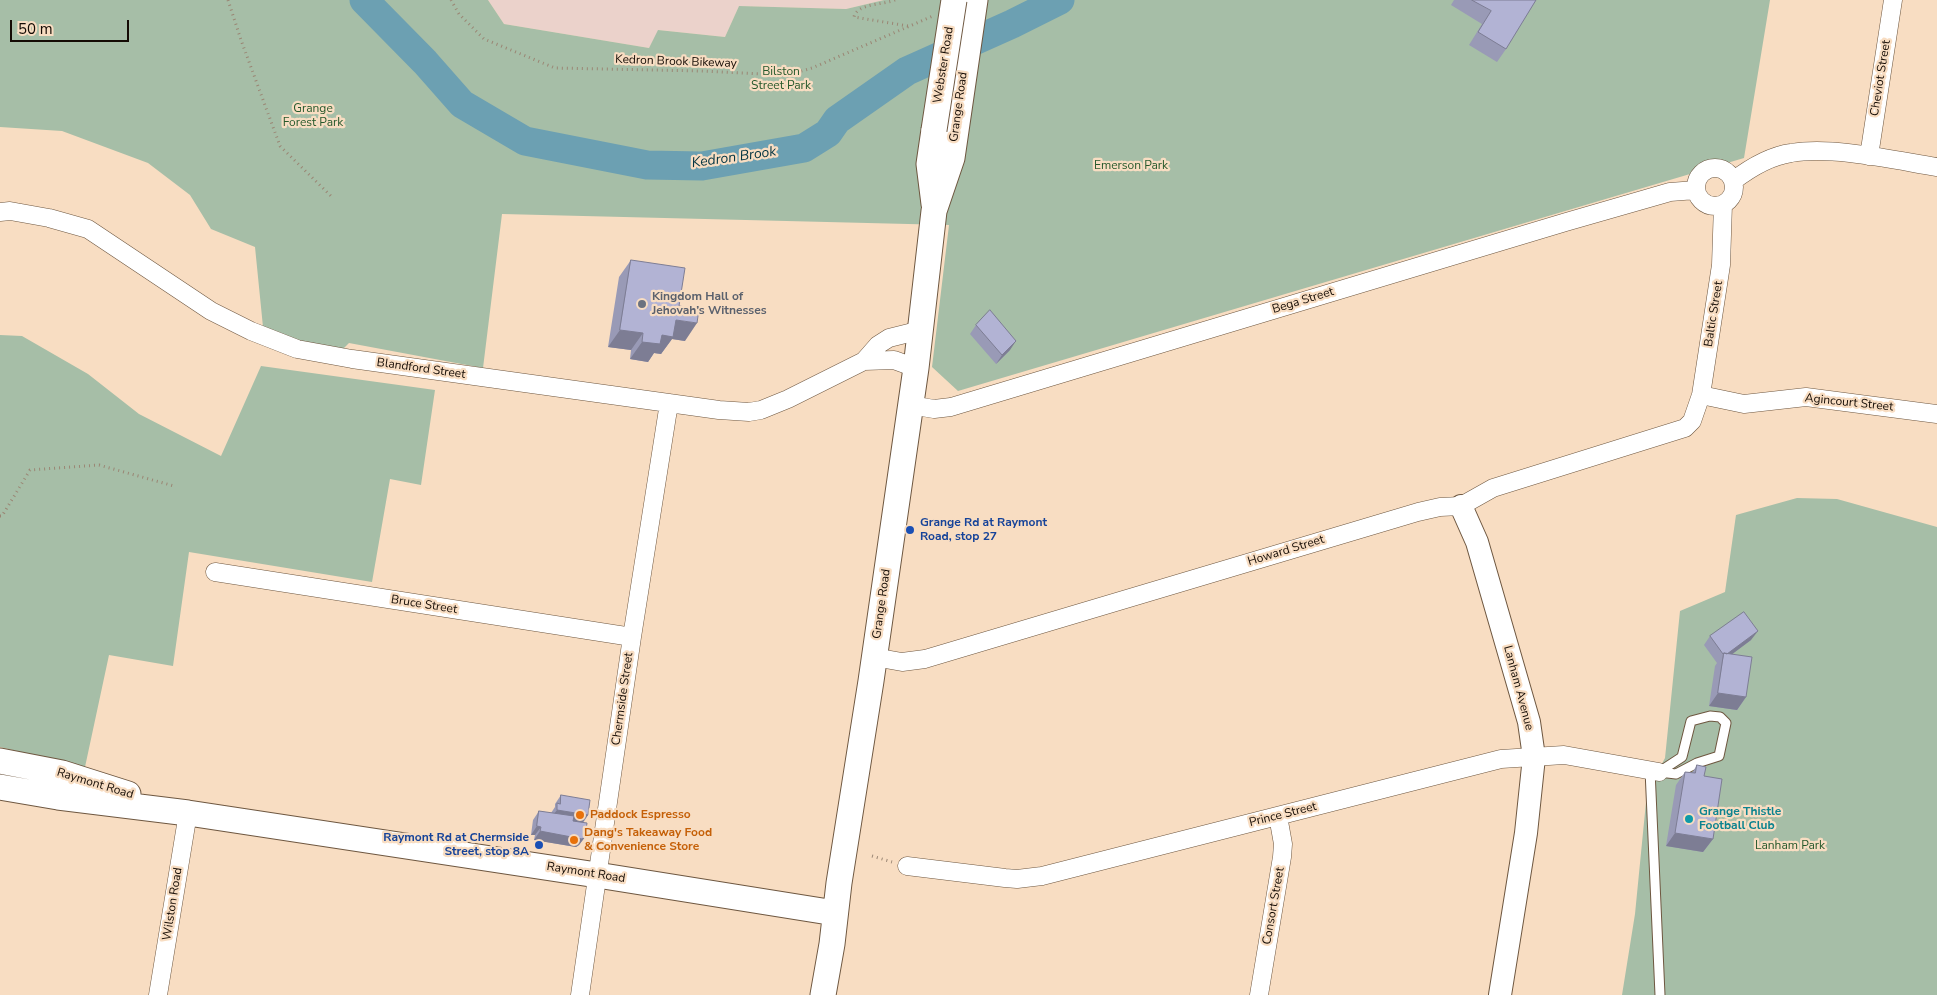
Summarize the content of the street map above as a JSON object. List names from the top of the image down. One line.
{"streets":{"main road":["Webster Road","Grange Road","Raymont Road"],"street":["Cheviot Street","Bega Street","Baltic Street","Blandford Street","Agincourt Street","Howard Street","Bruce Street","Lanham Avenue","Chermside Street","Prince Street","Wilston Road","Consort Street"],"path":["Kedron Brook Bikeway"]},"crossings":[["Webster Road","Grange Road"],["Grange Road","Bega Street"],["Grange Road","Blandford Street"],["Grange Road","Howard Street"],["Grange Road","Raymont Road"],["Bega Street","Baltic Street"],["Baltic Street","Agincourt Street"],["Baltic Street","Howard Street"],["Blandford Street","Chermside Street"],["Howard Street","Lanham Avenue"],["Bruce Street","Chermside Street"],["Lanham Avenue","Prince Street"],["Chermside Street","Raymont Road"],["Raymont Road","Wilston Road"],["Prince Street","Consort Street"]],"water":["Kedron Brook"],"parks":["Bilston Street Park","Grange Forest Park","Emerson Park","Lanham Park"],"places":["Kingdom Hall of Jehovah’s Witnesses","Grange Rd at Raymont Road, stop 27","Paddock Espresso","Grange Thistle Football Club","Dang's Takeaway Food & Convenience Store","Raymont Rd at Chermside Street, stop 8A"],"scale_bar":"50 m"}
